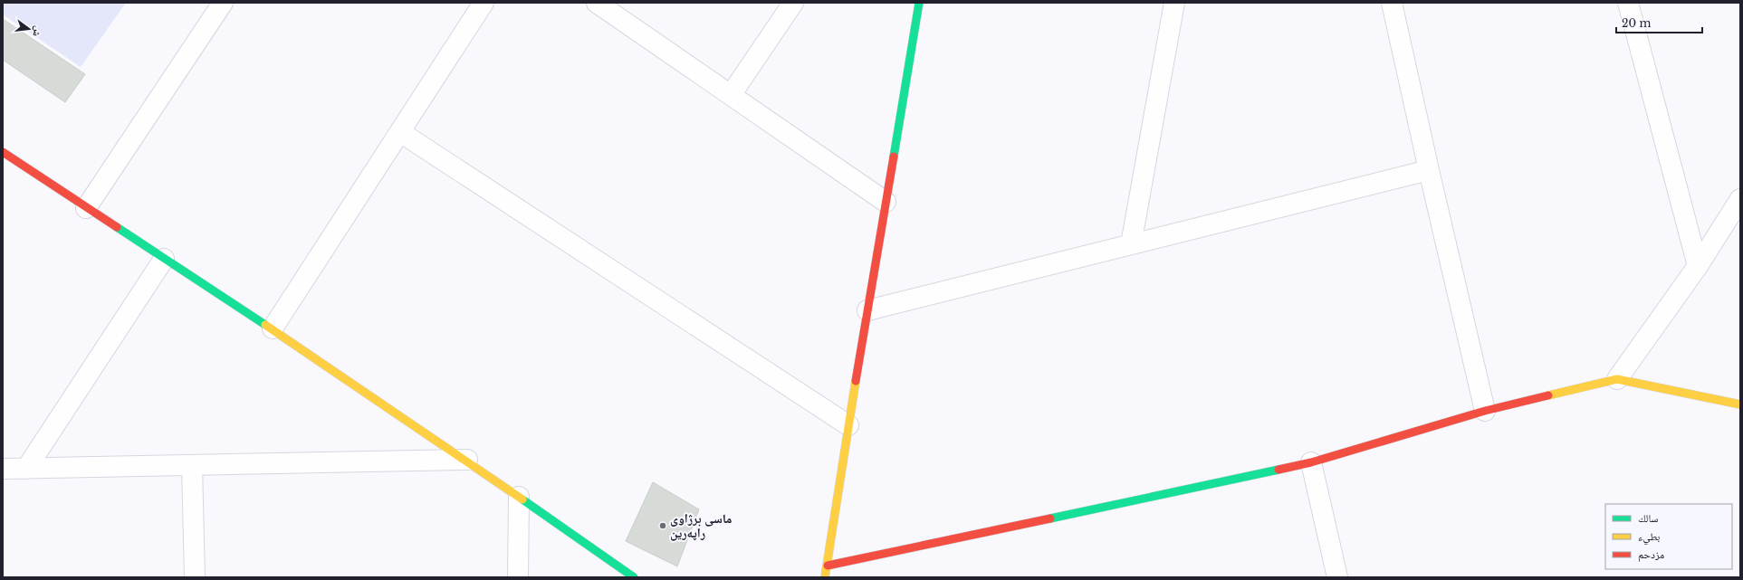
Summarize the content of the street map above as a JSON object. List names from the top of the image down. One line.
{"places":["ماسی برژاوی راپەرین"],"legend":["سالك","بطيء","مزدحم"],"scale_bar":"20 m","north":"right"}
